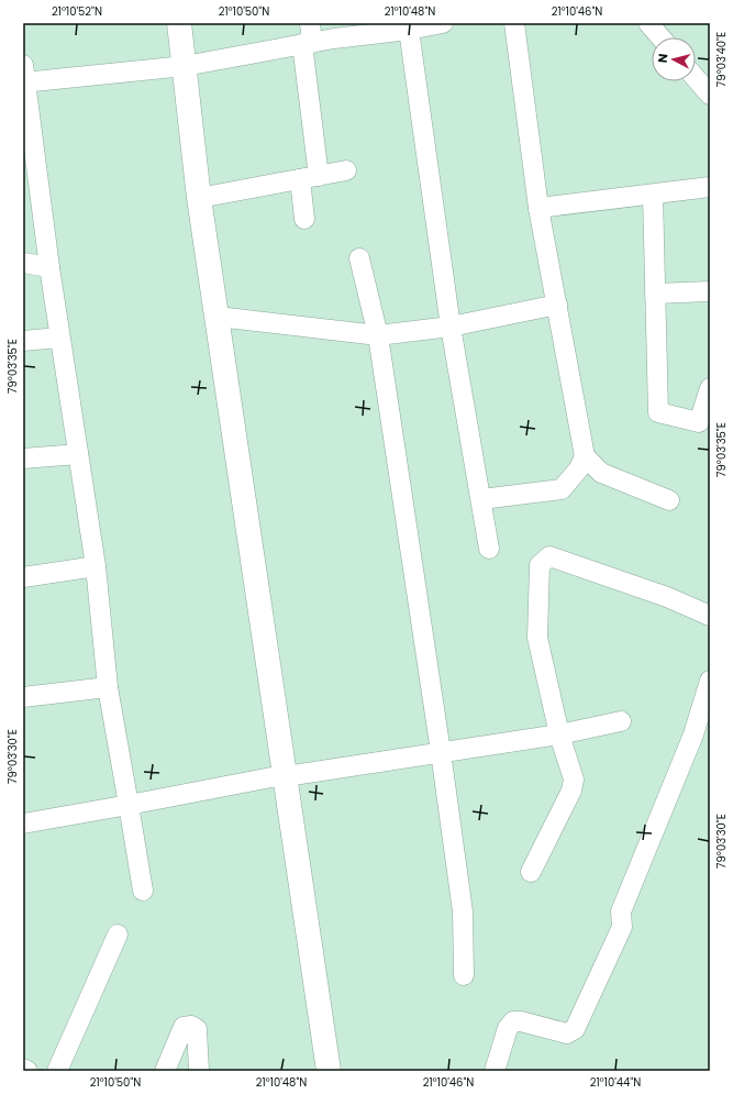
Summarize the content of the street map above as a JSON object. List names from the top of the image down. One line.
{"north":"left","coordinates":["21°10'52\"N","21°10'50\"N","21°10'48\"N","21°10'46\"N","79°03'40\"E","79°03'35\"E","79°03'30\"E","21°10'44\"N"]}
